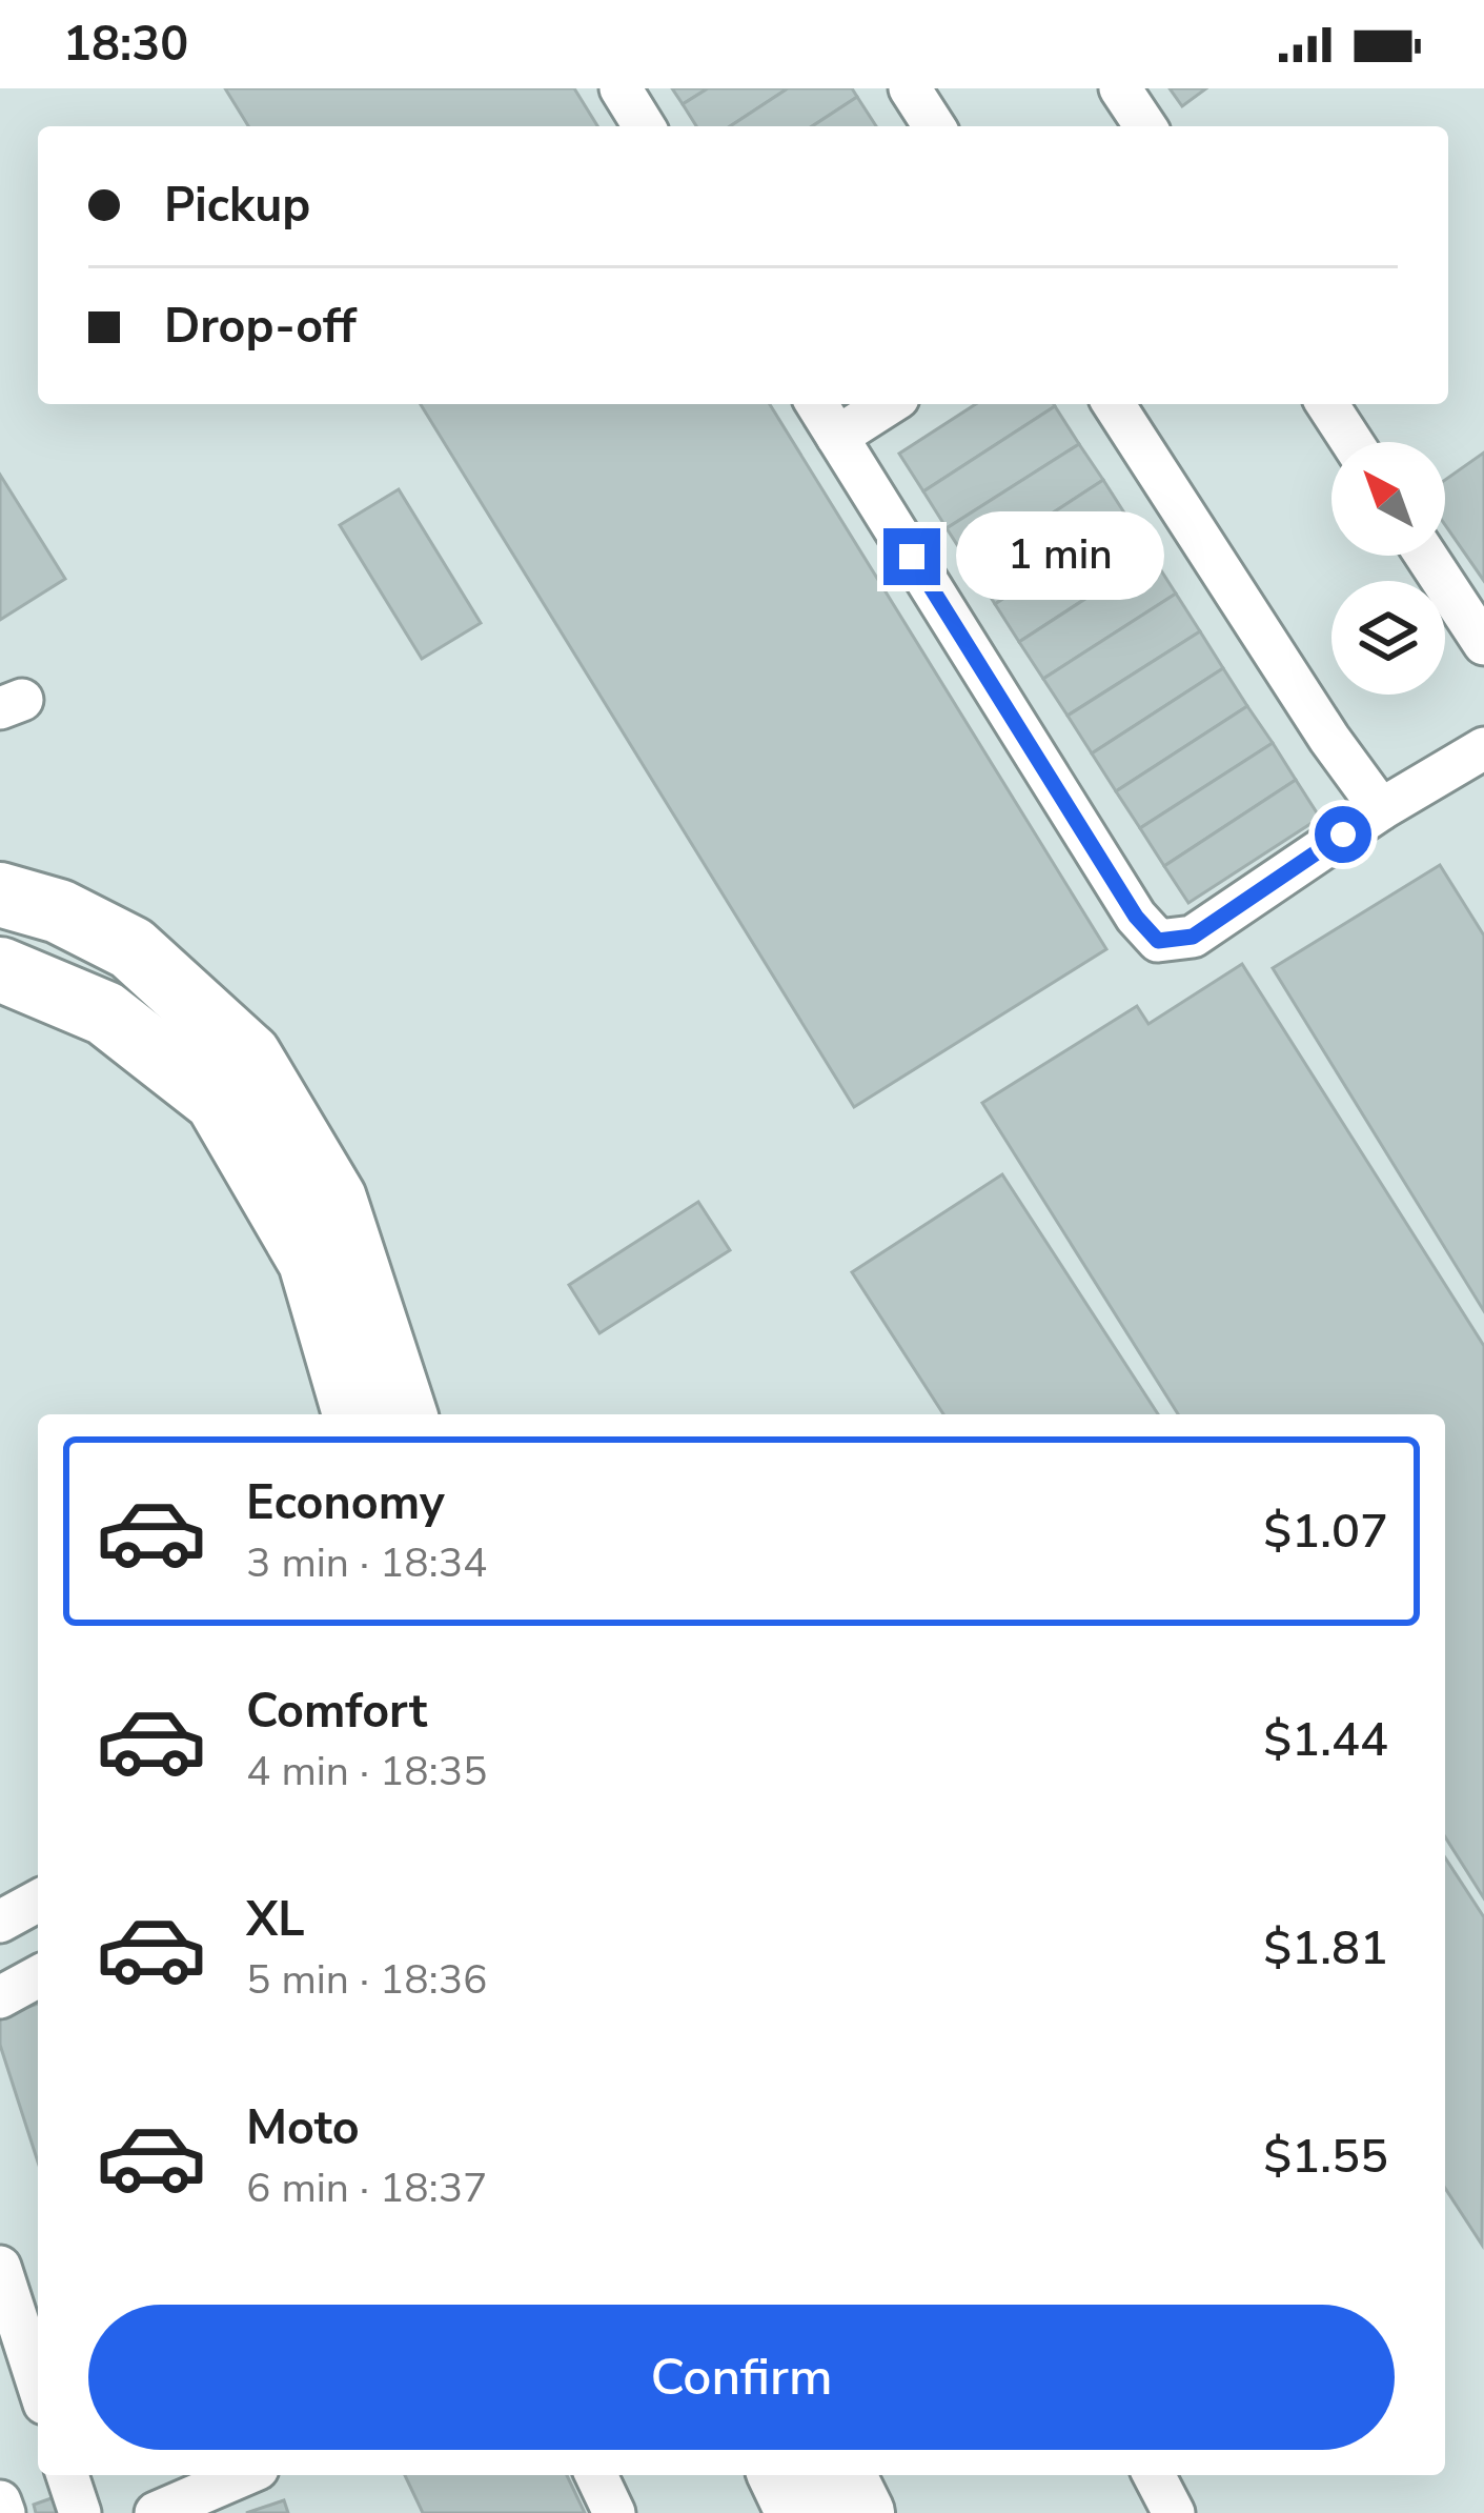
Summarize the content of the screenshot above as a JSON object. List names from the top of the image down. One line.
{"north":"top left","page":{"status":"18:30","banner":["Pickup","Drop-off"],"bubble":"1 min","list":[{"name":"Economy","note":"3 min · 18:34","value":"$1.07"},{"name":"Comfort","note":"4 min · 18:35","value":"$1.44"},{"name":"XL","note":"5 min · 18:36","value":"$1.81"},{"name":"Moto","note":"6 min · 18:37","value":"$1.55"}],"buttons":"Confirm"}}
